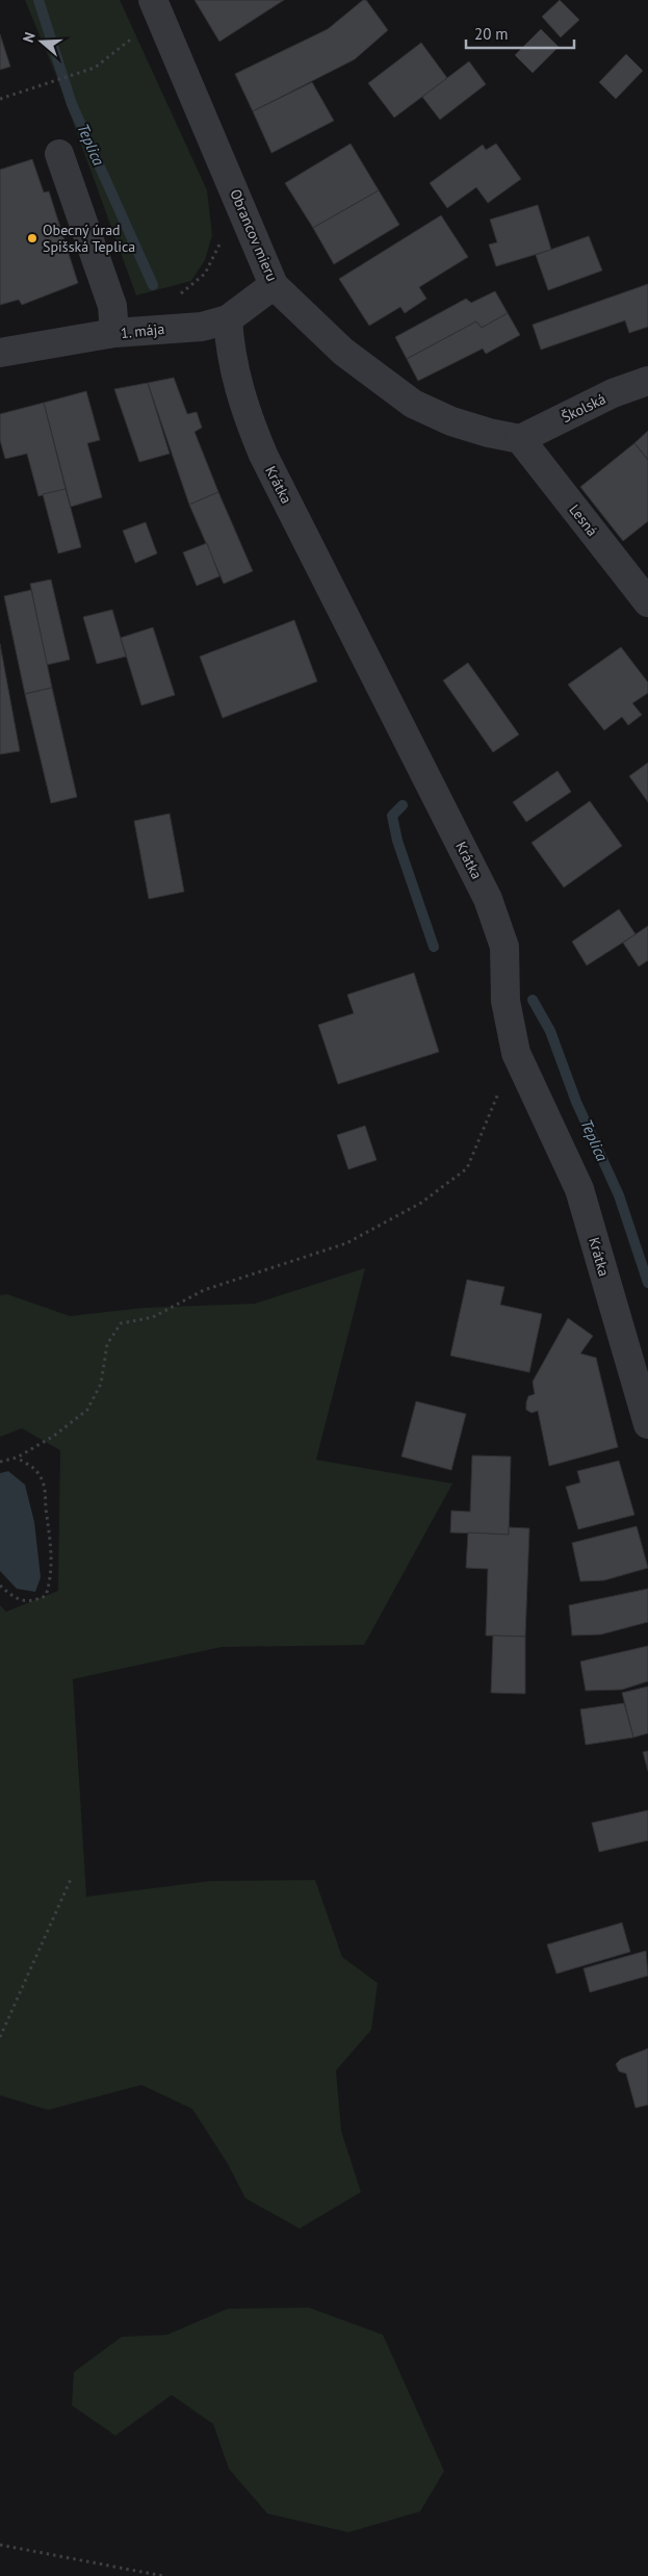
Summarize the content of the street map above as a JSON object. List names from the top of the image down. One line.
{"streets":{"street":["Obrancov mieru","1. mája","Školská","Krátka","Lesná"]},"crossings":[["Obrancov mieru","1. mája"],["Obrancov mieru","Školská"],["Obrancov mieru","Lesná"],["1. mája","Krátka"],["Školská","Lesná"]],"water":["Teplica"],"places":["Obecný úrad Spišská Teplica"],"scale_bar":"20 m","north":"left"}
